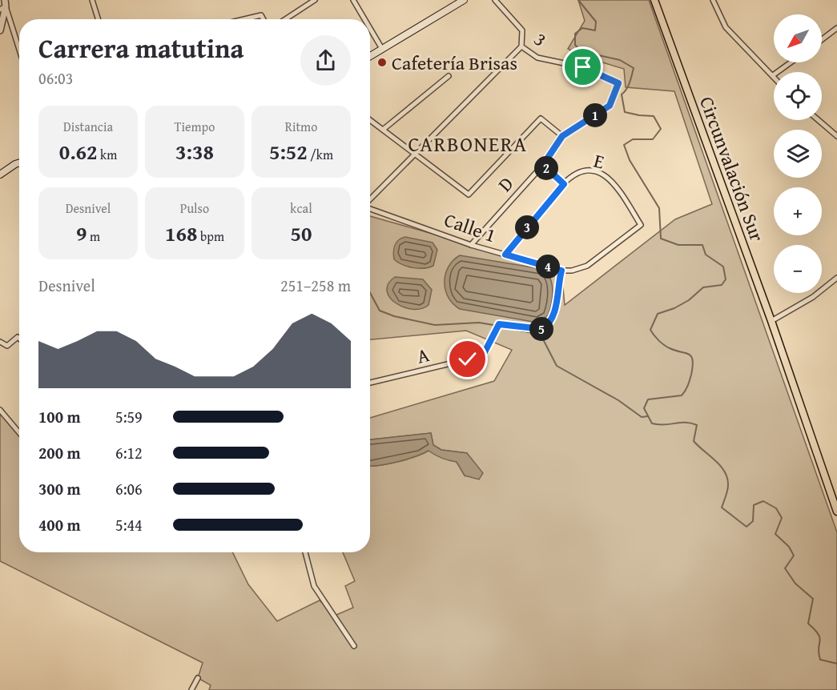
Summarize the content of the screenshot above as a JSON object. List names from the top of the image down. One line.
{"streets":{"main road":["Circunvalación Sur"],"street":["3","E","D","Calle 1","A"]},"crossings":[["3","D"],["E","Calle 1"],["D","Calle 1"],["Calle 1","A"]],"districts":["CARBONERA"],"places":["Cafetería Brisas"],"north":"bottom left","page":{"map_buttons":["+","−"],"heading":["Carrera matutina","06:03"],"stats":[["Distancia","0.62 km"],["Tiempo","3:38"],["Ritmo","5:52 /km"],["Desnivel","9 m"],["Pulso","168 bpm"],["kcal","50"]],"pins":["1","2","3","4","5"],"chart":["Desnivel","251–258 m"],"list":[{"name":"100 m","note":"5:59"},{"name":"200 m","note":"6:12"},{"name":"300 m","note":"6:06"},{"name":"400 m","note":"5:44"}]}}
